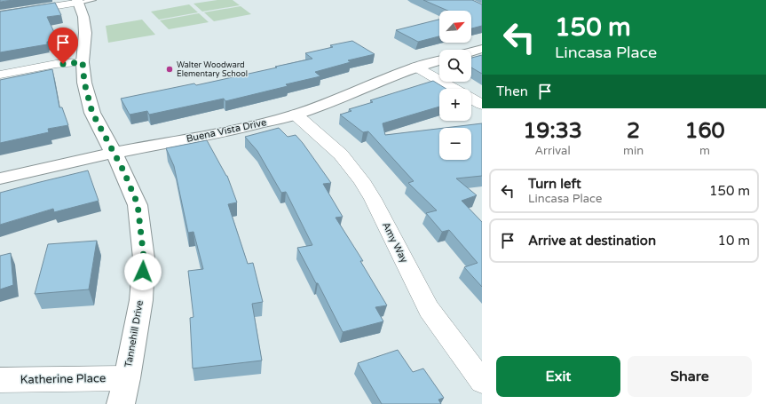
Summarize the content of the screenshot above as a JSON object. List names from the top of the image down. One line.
{"streets":{"street":["Buena Vista Drive","Amy Way","Tannehill Drive","Katherine Place"]},"crossings":[["Buena Vista Drive","Amy Way"],["Buena Vista Drive","Tannehill Drive"],["Tannehill Drive","Katherine Place"]],"places":["Walter Woodward Elementary School"],"north":"top right","page":{"turn":["150 m","Lincasa Place"],"map_buttons":["+","−"],"then":"Then","eta":["19:33","Arrival","2","min","160","m"],"list":[{"name":"Turn left","note":"Lincasa Place","value":"150 m"},{"name":"Arrive at destination","value":"10 m"}],"buttons":["Exit","Share"]}}
